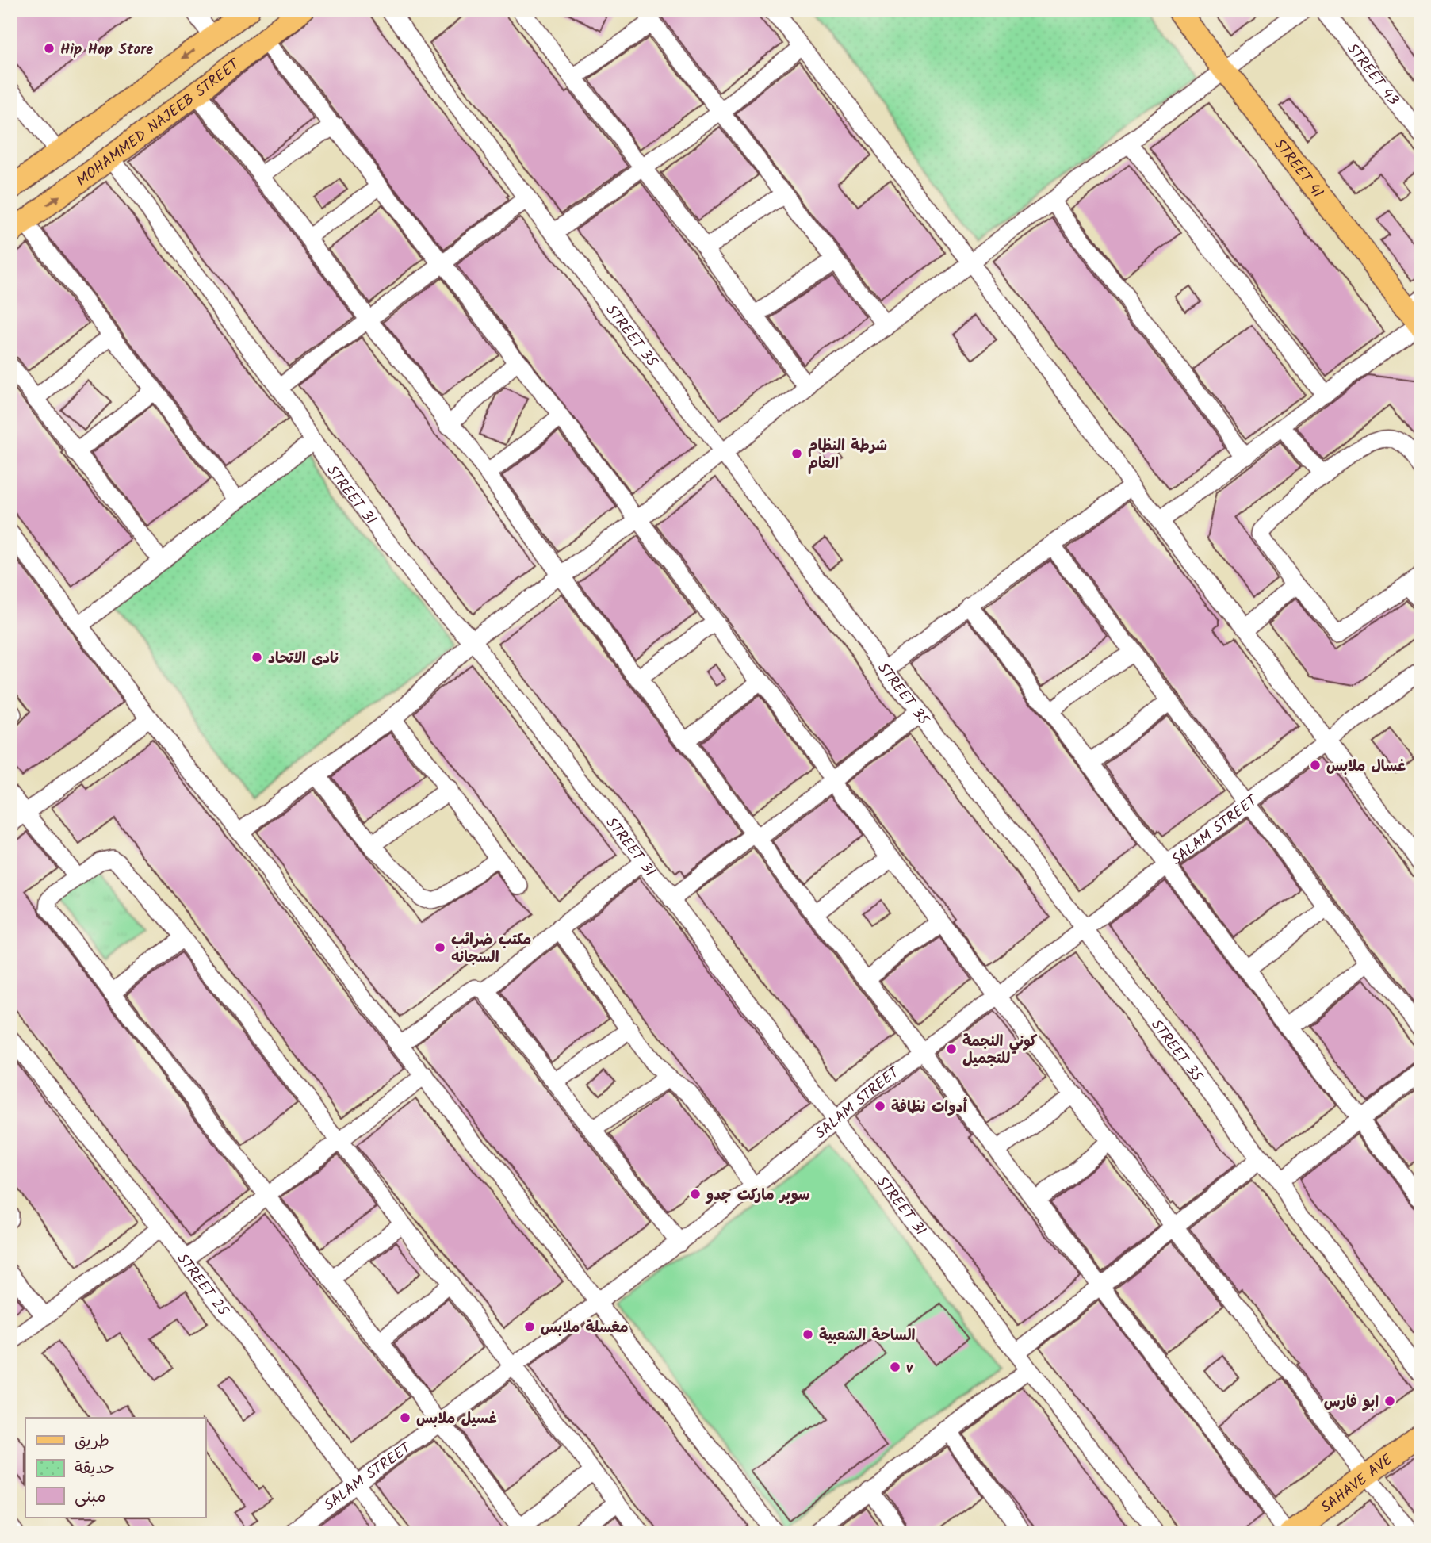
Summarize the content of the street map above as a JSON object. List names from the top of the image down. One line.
{"streets":{"main road":["MOHAMMED NAJEEB STREET","STREET 41","SAHAVE AVE"],"street":["STREET 43","STREET 35","STREET 31","SALAM STREET","STREET 25"]},"crossings":[["MOHAMMED NAJEEB STREET","STREET 31"],["STREET 35","SALAM STREET"],["STREET 31","SALAM STREET"],["SALAM STREET","STREET 25"]],"places":["Hip Hop Store","شرطة النظام العام","نادى الاتحاد","غسال ملابس","مكتب ضرائب السجانه","كوني النجمة للتجميل","أدوات نظافة","سوبر ماركت جدو","مغسلة ملابس","الساحة الشعبية","v","ابو فارس","غسيل ملابس"],"legend":["طريق","حديقة","مبنى"]}
